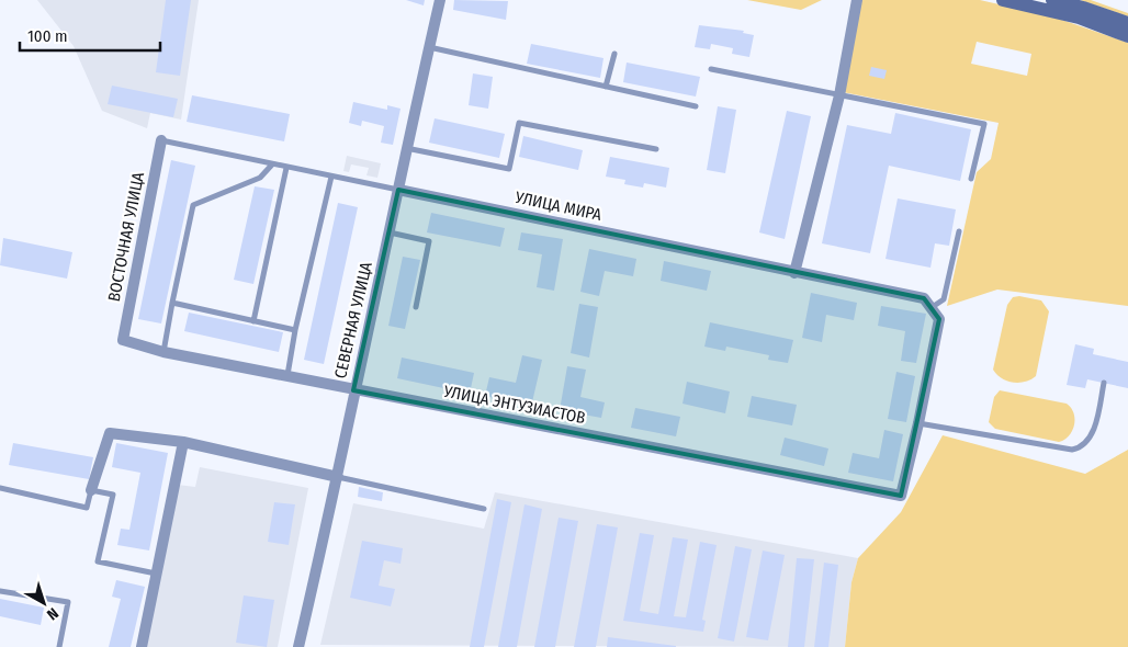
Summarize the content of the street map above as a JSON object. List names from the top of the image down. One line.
{"streets":{"street":["УЛИЦА МИРА","ВОСТОЧНАЯ УЛИЦА","СЕВЕРНАЯ УЛИЦА","УЛИЦА ЭНТУЗИАСТОВ"]},"crossings":[["УЛИЦА МИРА","ВОСТОЧНАЯ УЛИЦА"],["УЛИЦА МИРА","СЕВЕРНАЯ УЛИЦА"],["УЛИЦА МИРА","УЛИЦА ЭНТУЗИАСТОВ"],["ВОСТОЧНАЯ УЛИЦА","УЛИЦА ЭНТУЗИАСТОВ"],["СЕВЕРНАЯ УЛИЦА","УЛИЦА ЭНТУЗИАСТОВ"]],"scale_bar":"100 m","north":"bottom right"}
